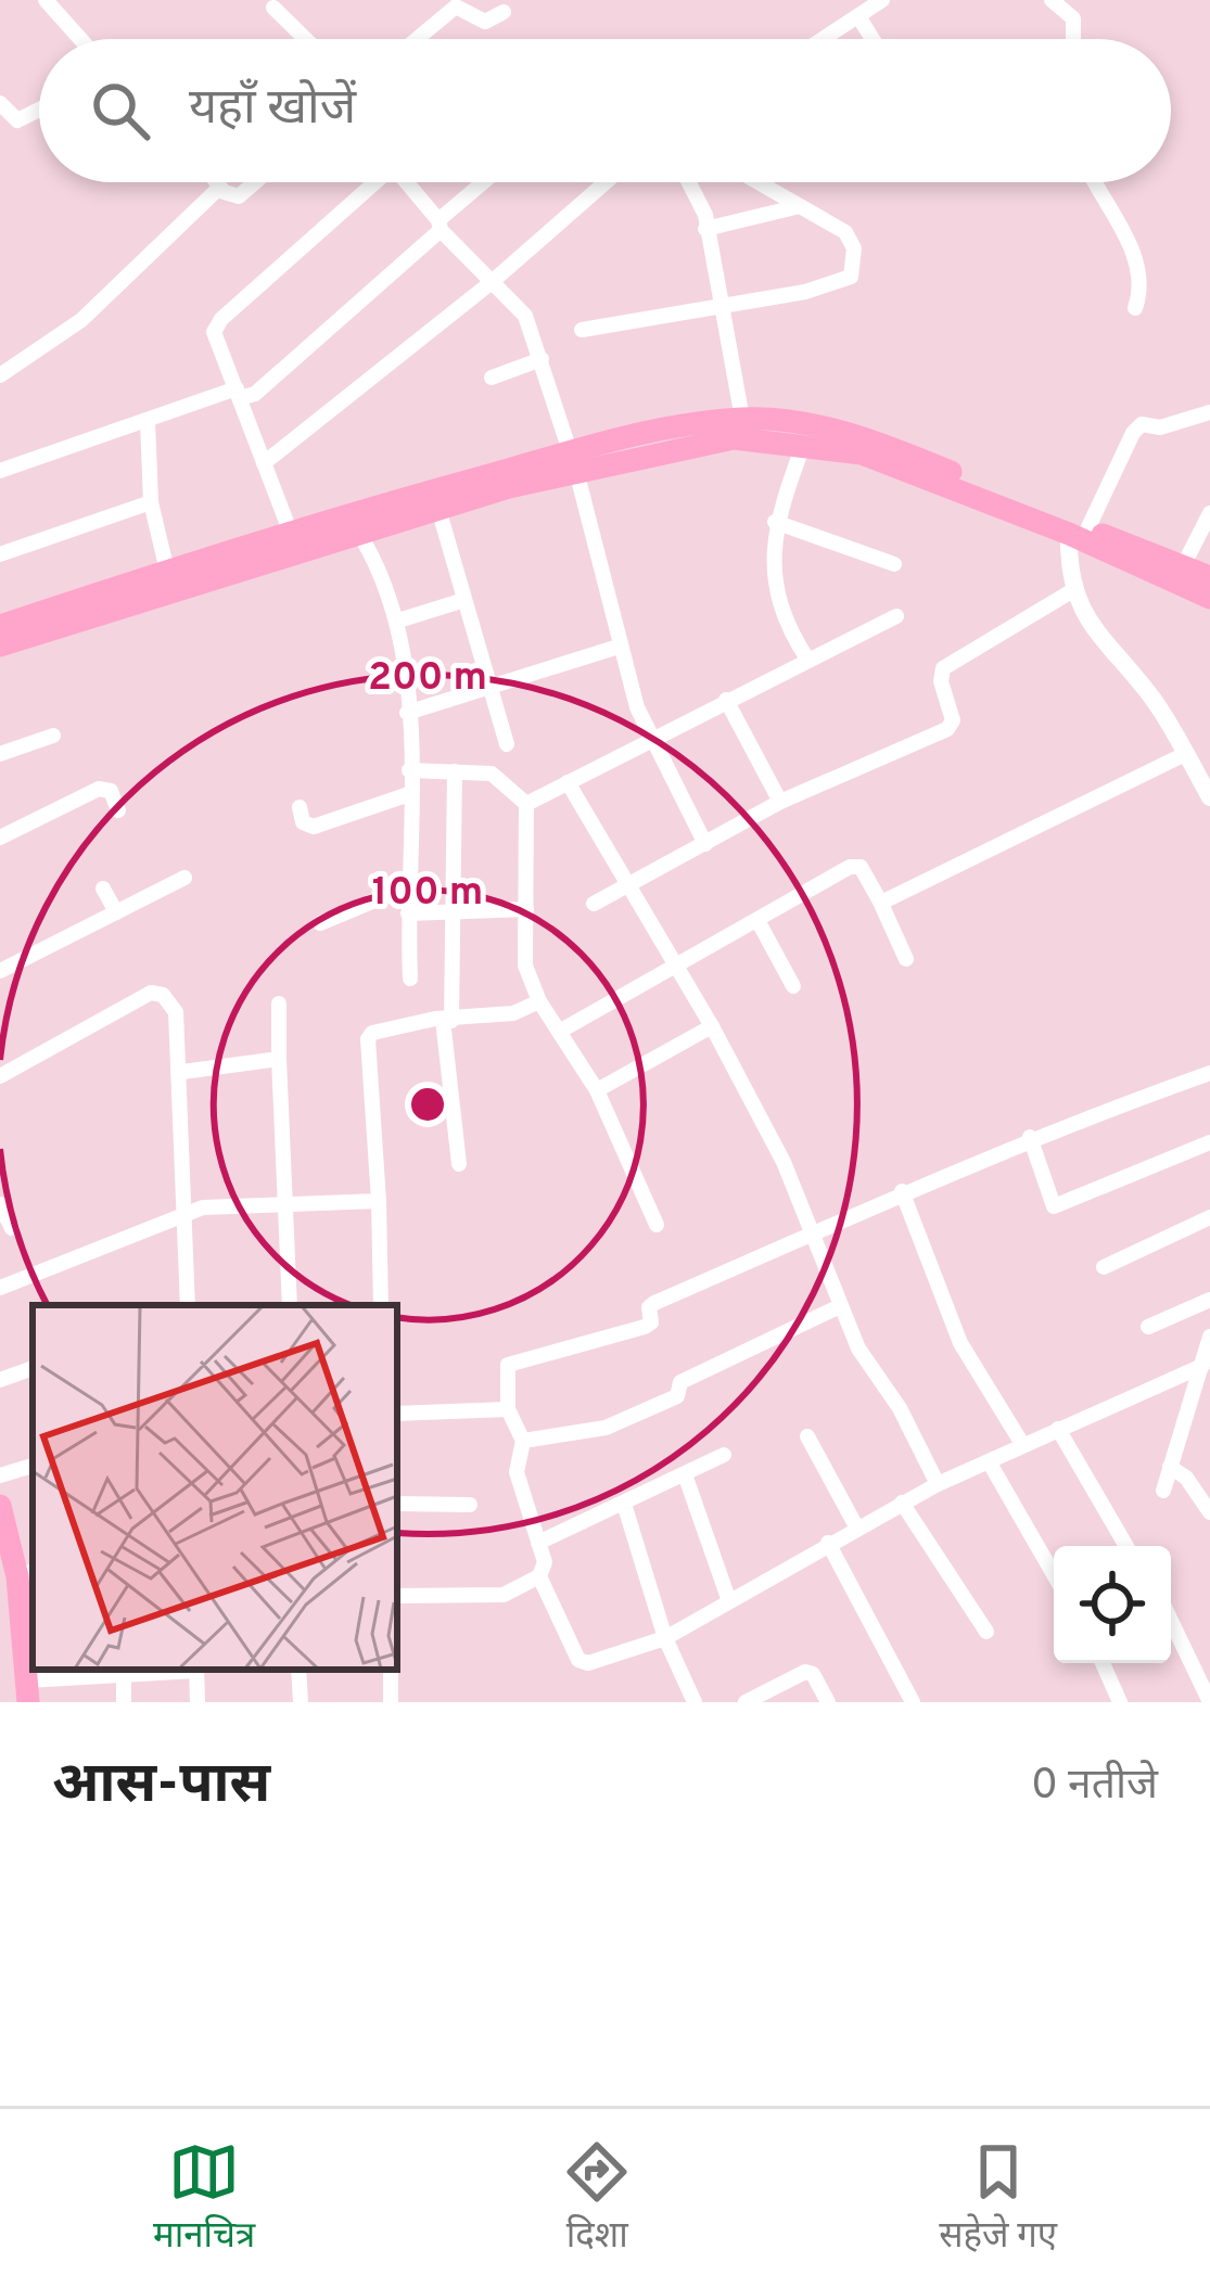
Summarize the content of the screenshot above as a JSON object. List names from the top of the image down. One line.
{"page":{"search":"यहाँ खोजें","heading":["आस-पास","0 नतीजे"],"nav":["मानचित्र","दिशा","सहेजे गए"]},"rings":["200 m","100 m"]}
